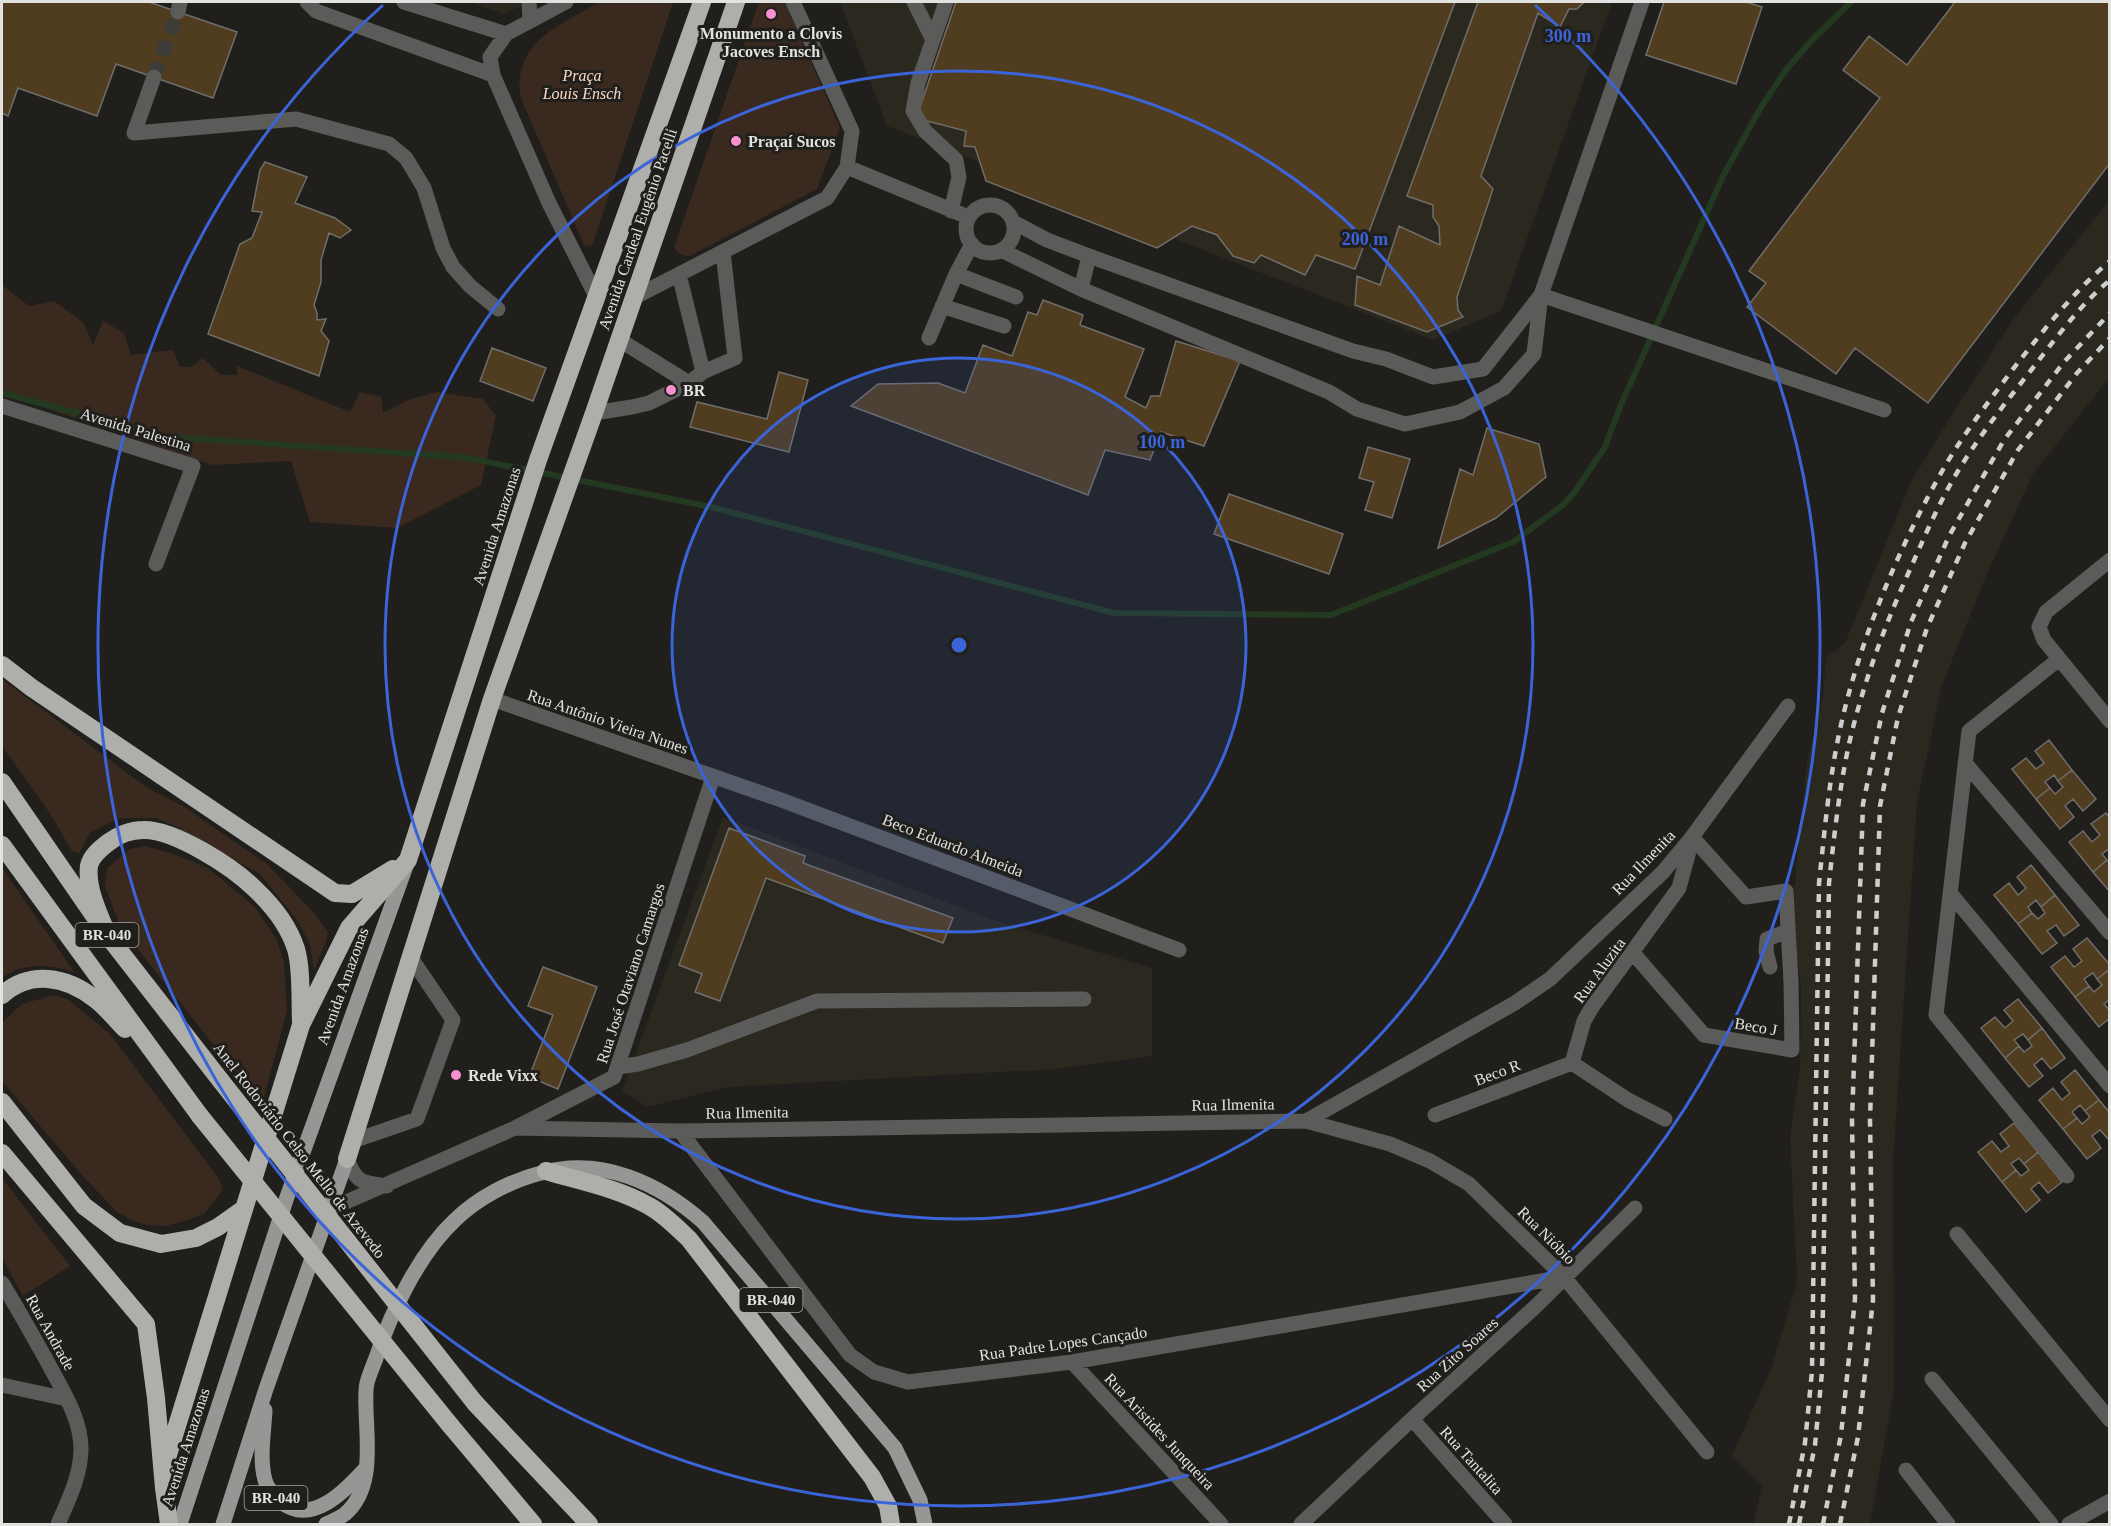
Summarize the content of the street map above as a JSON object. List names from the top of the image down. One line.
{"streets":{"highway":["Avenida Cardeal Eugênio Pacelli","Avenida Amazonas","BR-040","Anel Rodoviário Celso Mello de Azevedo"],"street":["Avenida Palestina","Rua Antônio Vieira Nunes","Beco Eduardo Almeida","Rua Ilmenita","Rua Aluzita","Rua José Otaviano Camargos","Beco J","Beco R","Rua Nióbio","Rua Andrade","Rua Padre Lopes Cançado","Rua Zito Soares","Rua Aristides Junqueira","Rua Tantalita"]},"crossings":[["Avenida Cardeal Eugênio Pacelli","Avenida Amazonas"],["Avenida Cardeal Eugênio Pacelli","Rua Antônio Vieira Nunes"],["Rua Antônio Vieira Nunes","Beco Eduardo Almeida"],["Rua Antônio Vieira Nunes","Rua José Otaviano Camargos"],["Beco Eduardo Almeida","Rua José Otaviano Camargos"],["Rua Ilmenita","Rua Aluzita"],["Rua Ilmenita","Rua José Otaviano Camargos"],["Rua Ilmenita","Rua Nióbio"],["Rua Ilmenita","Rua Padre Lopes Cançado"],["Rua Aluzita","Beco J"],["Rua Aluzita","Beco R"],["Rua Nióbio","Rua Padre Lopes Cançado"],["Rua Nióbio","Rua Zito Soares"],["Rua Padre Lopes Cançado","Rua Zito Soares"],["Rua Padre Lopes Cançado","Rua Aristides Junqueira"],["Rua Zito Soares","Rua Tantalita"]],"parks":["Praça Louis Ensch"],"places":["Monumento a Clovis Jacoves Ensch","Praçaí Sucos","BR","Rede Vixx"],"rings":["300 m","200 m","100 m"]}
